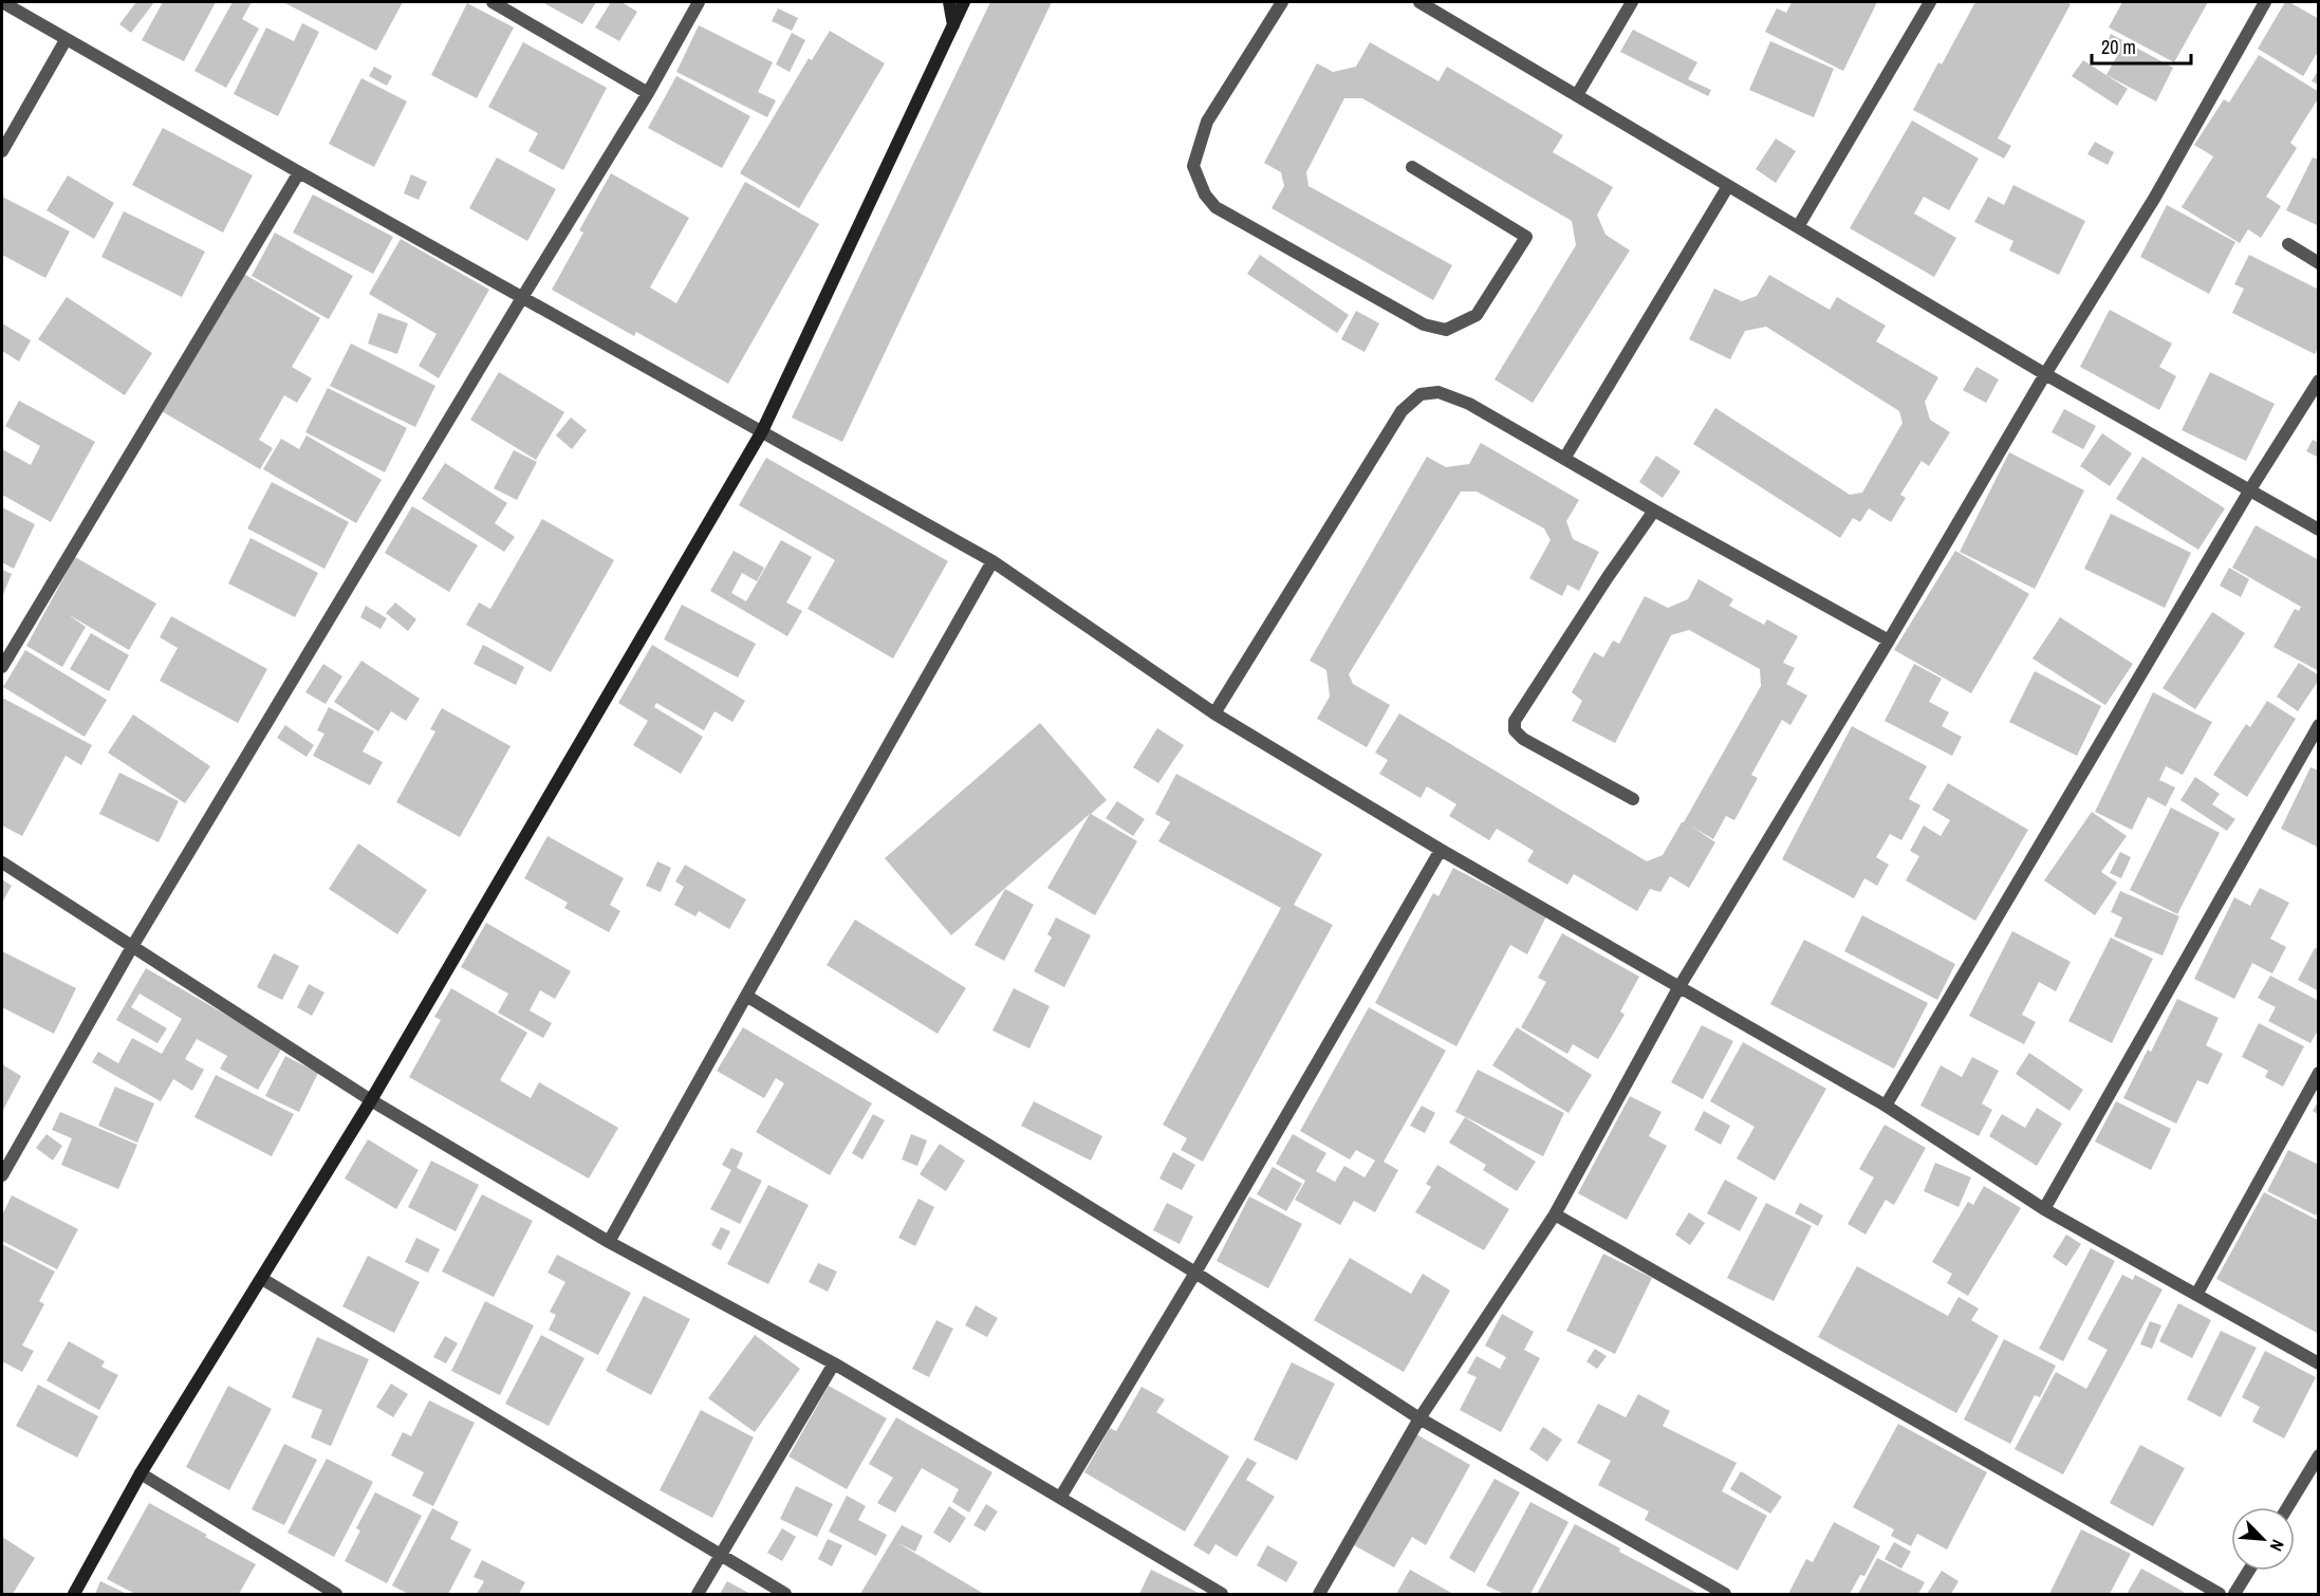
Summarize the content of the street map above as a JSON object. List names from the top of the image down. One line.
{"scale_bar":"20 m","north":"bottom right"}
